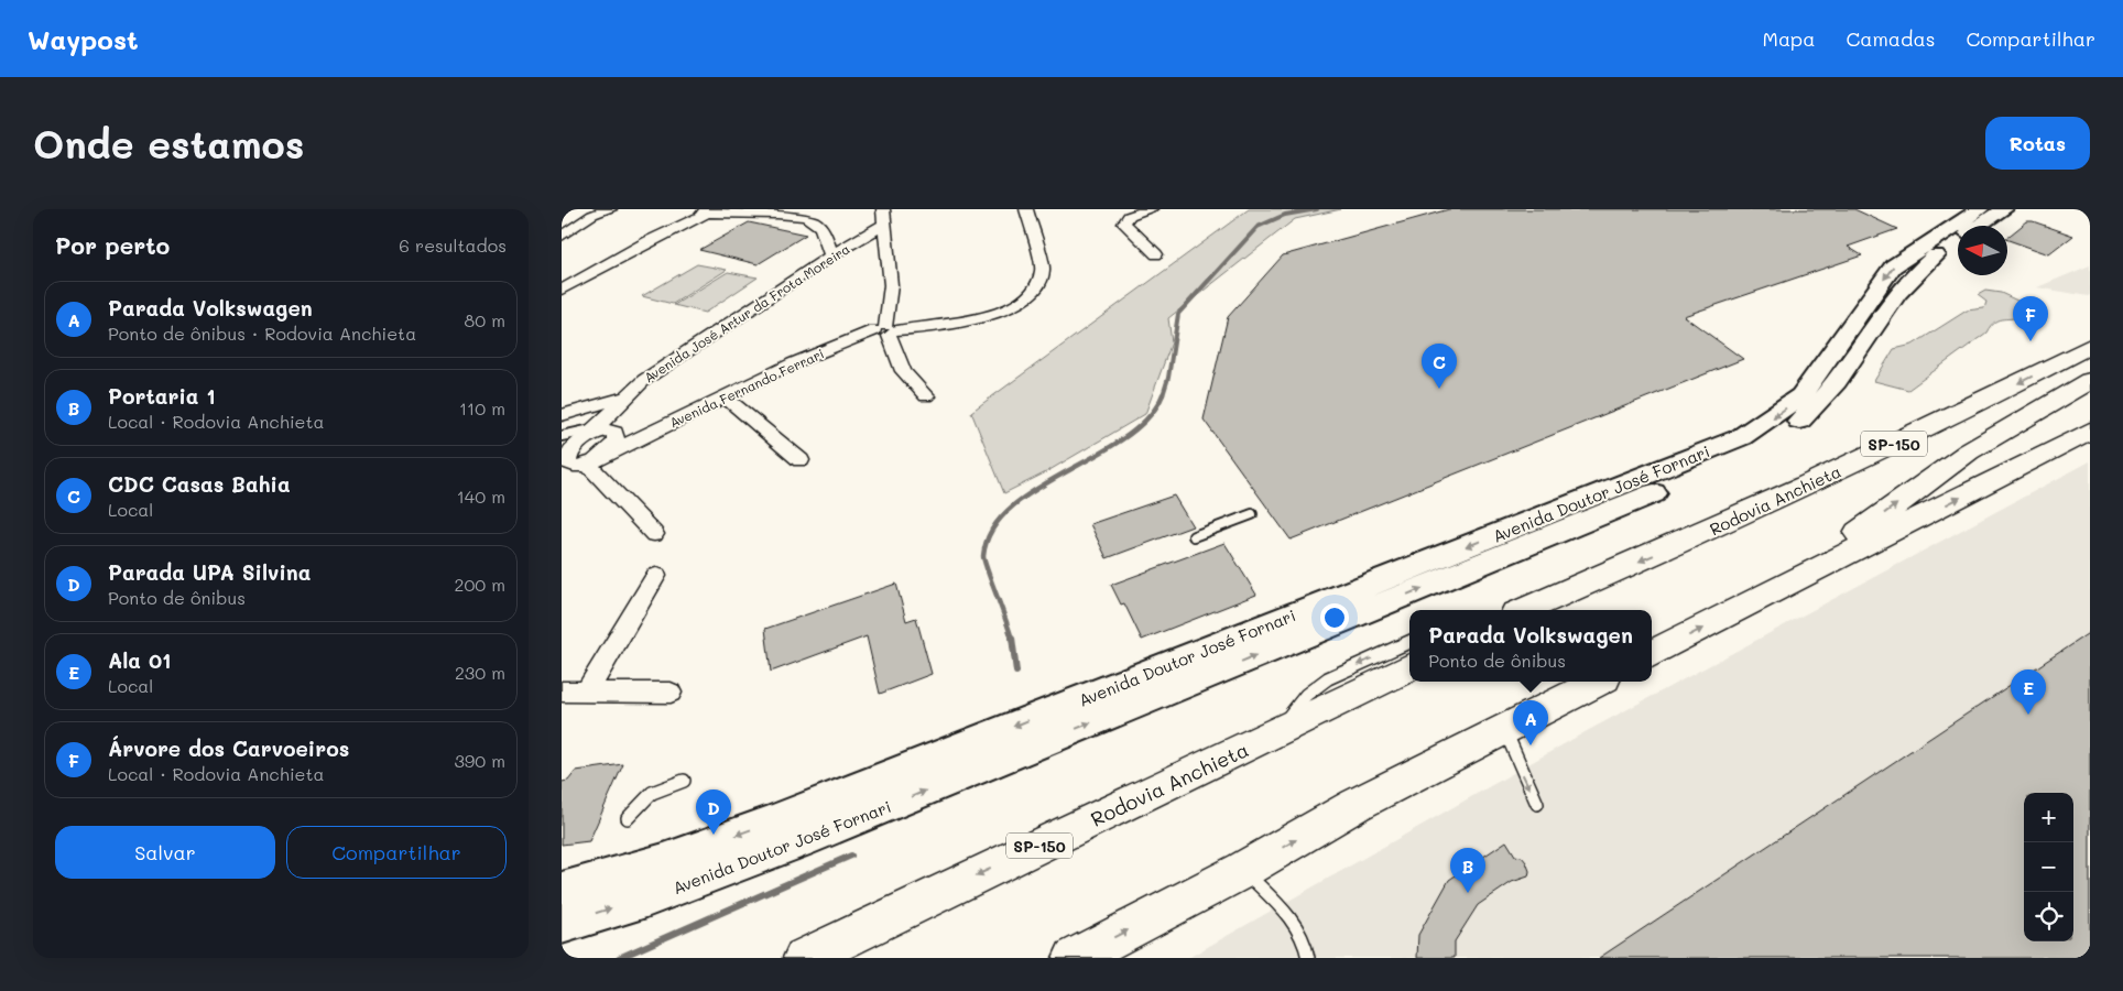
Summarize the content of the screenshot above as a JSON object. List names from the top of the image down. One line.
{"streets":{"highway":["SP-150","Rodovia Anchieta"],"street":["Avenida José Artur da Frota Moreira","Avenida Fernando Ferrari","Avenida Doutor José Fornari"]},"crossings":[["Avenida José Artur da Frota Moreira","Avenida Fernando Ferrari"]],"north":"left","page":{"header":"Waypost","nav":["Mapa","Camadas","Compartilhar"],"buttons":["Rotas",["Salvar","Compartilhar"]],"title":"Onde estamos","heading":["Por perto","6 resultados"],"list":[{"mark":"A","name":"Parada Volkswagen","note":"Ponto de ônibus · Rodovia Anchieta","value":"80 m"},{"mark":"B","name":"Portaria 1","note":"Local · Rodovia Anchieta","value":"110 m"},{"mark":"C","name":"CDC Casas Bahia","note":"Local","value":"140 m"},{"mark":"D","name":"Parada UPA Silvina","note":"Ponto de ônibus","value":"200 m"},{"mark":"E","name":"Ala 01","note":"Local","value":"230 m"},{"mark":"F","name":"Árvore dos Carvoeiros","note":"Local · Rodovia Anchieta","value":"390 m"}],"pins":["F","C","E","A","D","B"],"popup":["Parada Volkswagen","Ponto de ônibus"],"map_buttons":["+","−"]}}
